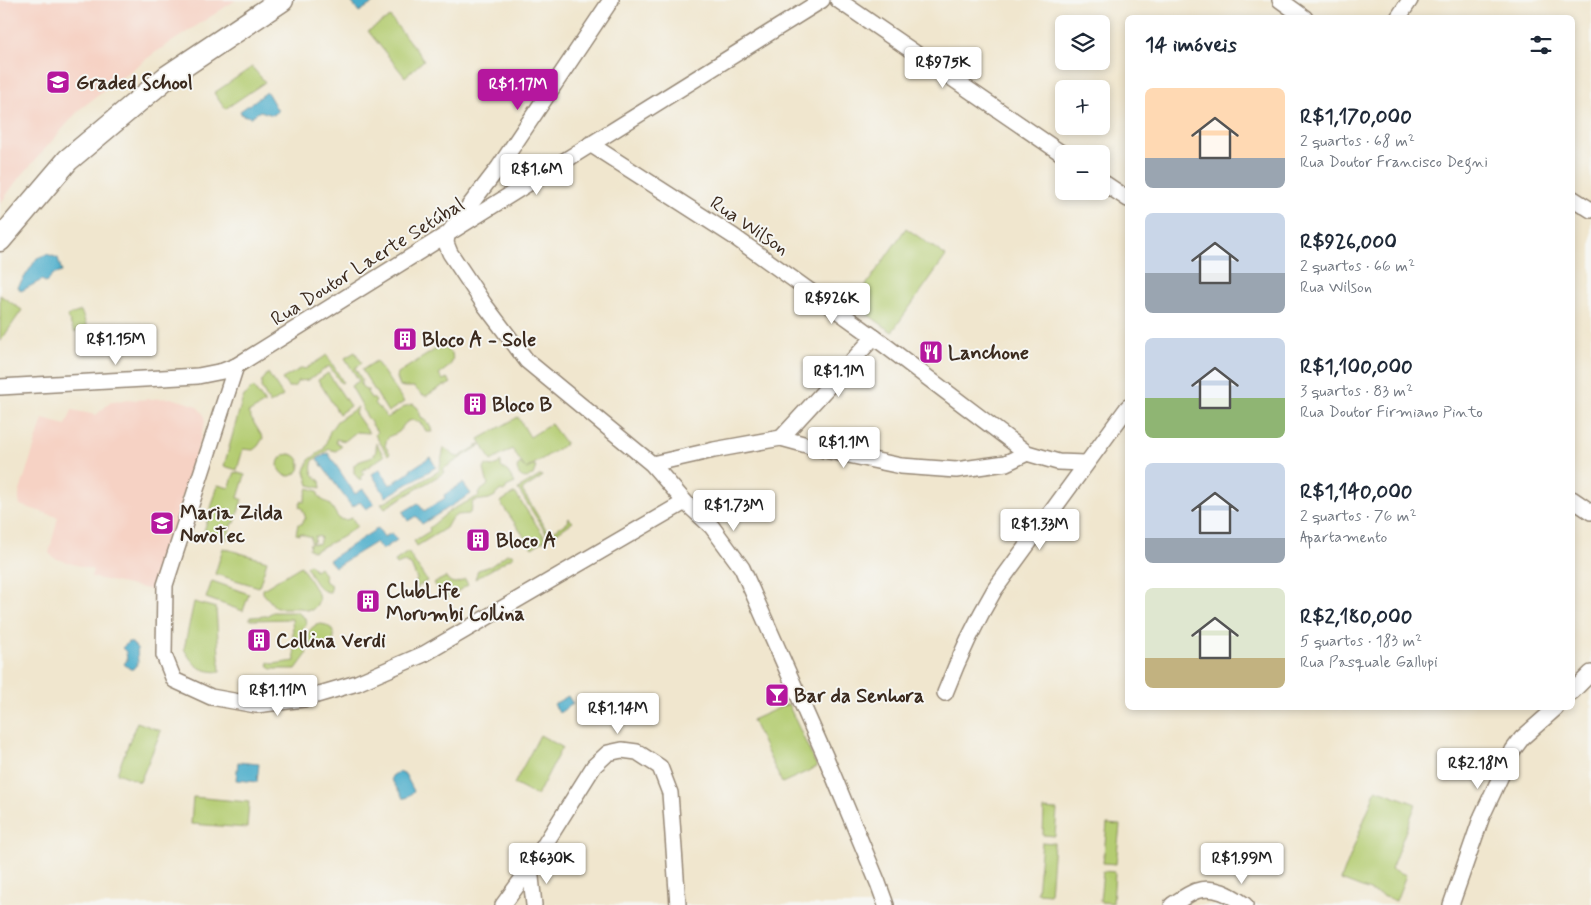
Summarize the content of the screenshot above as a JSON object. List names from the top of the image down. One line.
{"streets":{"street":["Rua Wilson","Rua Doutor Laerte Setúbal"]},"crossings":[["Rua Wilson","Rua Doutor Laerte Setúbal"]],"places":{"school or university":["Graded School","Maria Zilda NovoTec"],"building":["Bloco A - Sole","Bloco B","Bloco A","ClubLife Morumbi Collina","Collina Verdi"],"restaurant":["Lanchone"],"bar":["Bar da Senhora"]},"page":{"map_buttons":["+","−"],"heading":"14 imóveis","price":["R$975K","R$1.17M","R$1.6M","R$926K","R$1.15M","R$1.1M","R$1.1M","R$1.73M","R$1.33M","R$1.11M","R$1.14M","R$2.18M","R$630K","R$1.99M"],"list":[{"name":"R$1,170,000","note":"2 quartos · 68 m² · Rua Doutor Francisco Degni"},{"name":"R$926,000","note":"2 quartos · 66 m² · Rua Wilson"},{"name":"R$1,100,000","note":"3 quartos · 83 m² · Rua Doutor Firmiano Pinto"},{"name":"R$1,140,000","note":"2 quartos · 76 m² · Apartamento"},{"name":"R$2,180,000","note":"5 quartos · 183 m² · Rua Pasquale Gallupi"}]}}
